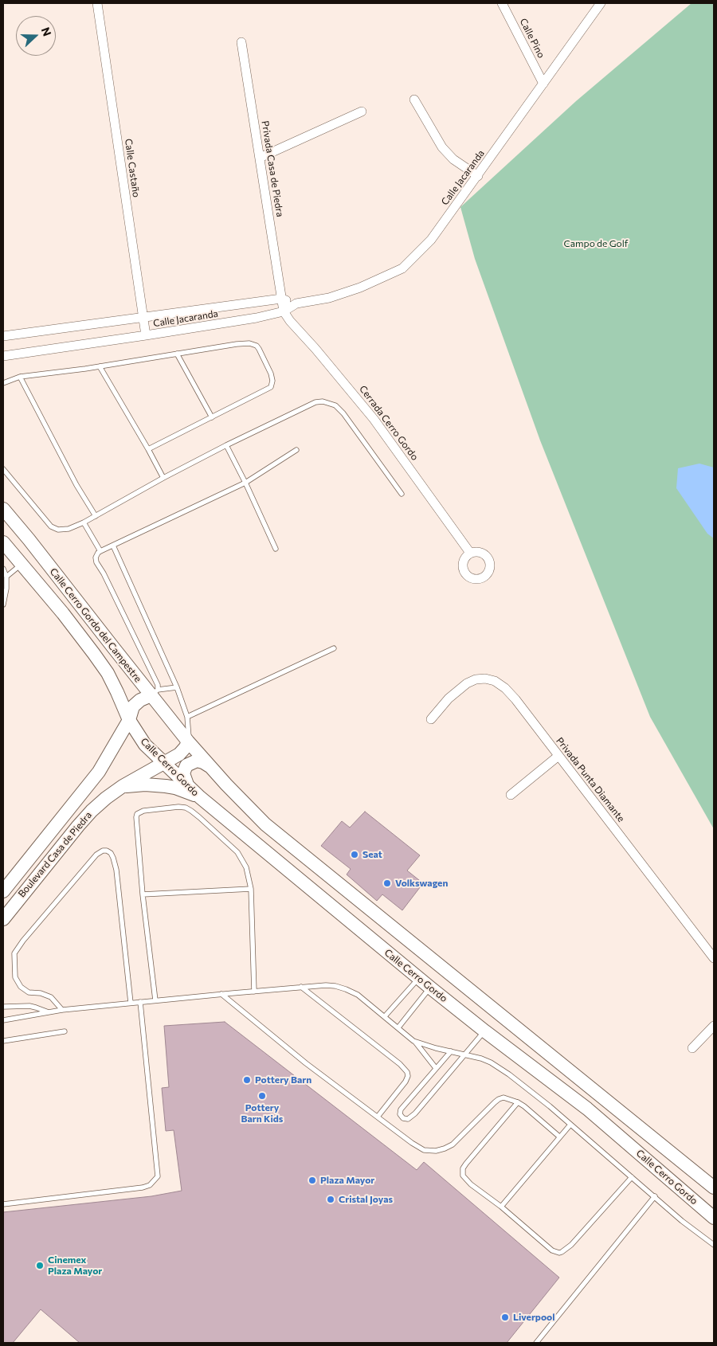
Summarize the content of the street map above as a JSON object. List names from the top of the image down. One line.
{"streets":{"main road":["Calle Cerro Gordo del Campestre","Calle Cerro Gordo","Boulevard Casa de Piedra"],"street":["Calle Pino","Calle Castaño","Privada Casa de Piedra","Calle Jacaranda","Cerrada Cerro Gordo","Privada Punta Diamante"]},"crossings":[["Calle Pino","Calle Jacaranda"],["Calle Castaño","Calle Jacaranda"],["Privada Casa de Piedra","Calle Jacaranda"],["Privada Casa de Piedra","Cerrada Cerro Gordo"],["Calle Jacaranda","Cerrada Cerro Gordo"],["Calle Cerro Gordo del Campestre","Calle Cerro Gordo"],["Calle Cerro Gordo del Campestre","Boulevard Casa de Piedra"],["Calle Cerro Gordo","Boulevard Casa de Piedra"]],"parks":["Campo de Golf"],"places":["Seat","Volkswagen","Pottery Barn","Pottery Barn Kids","Plaza Mayor","Cristal Joyas","Cinemex Plaza Mayor","Liverpool"],"north":"right"}
